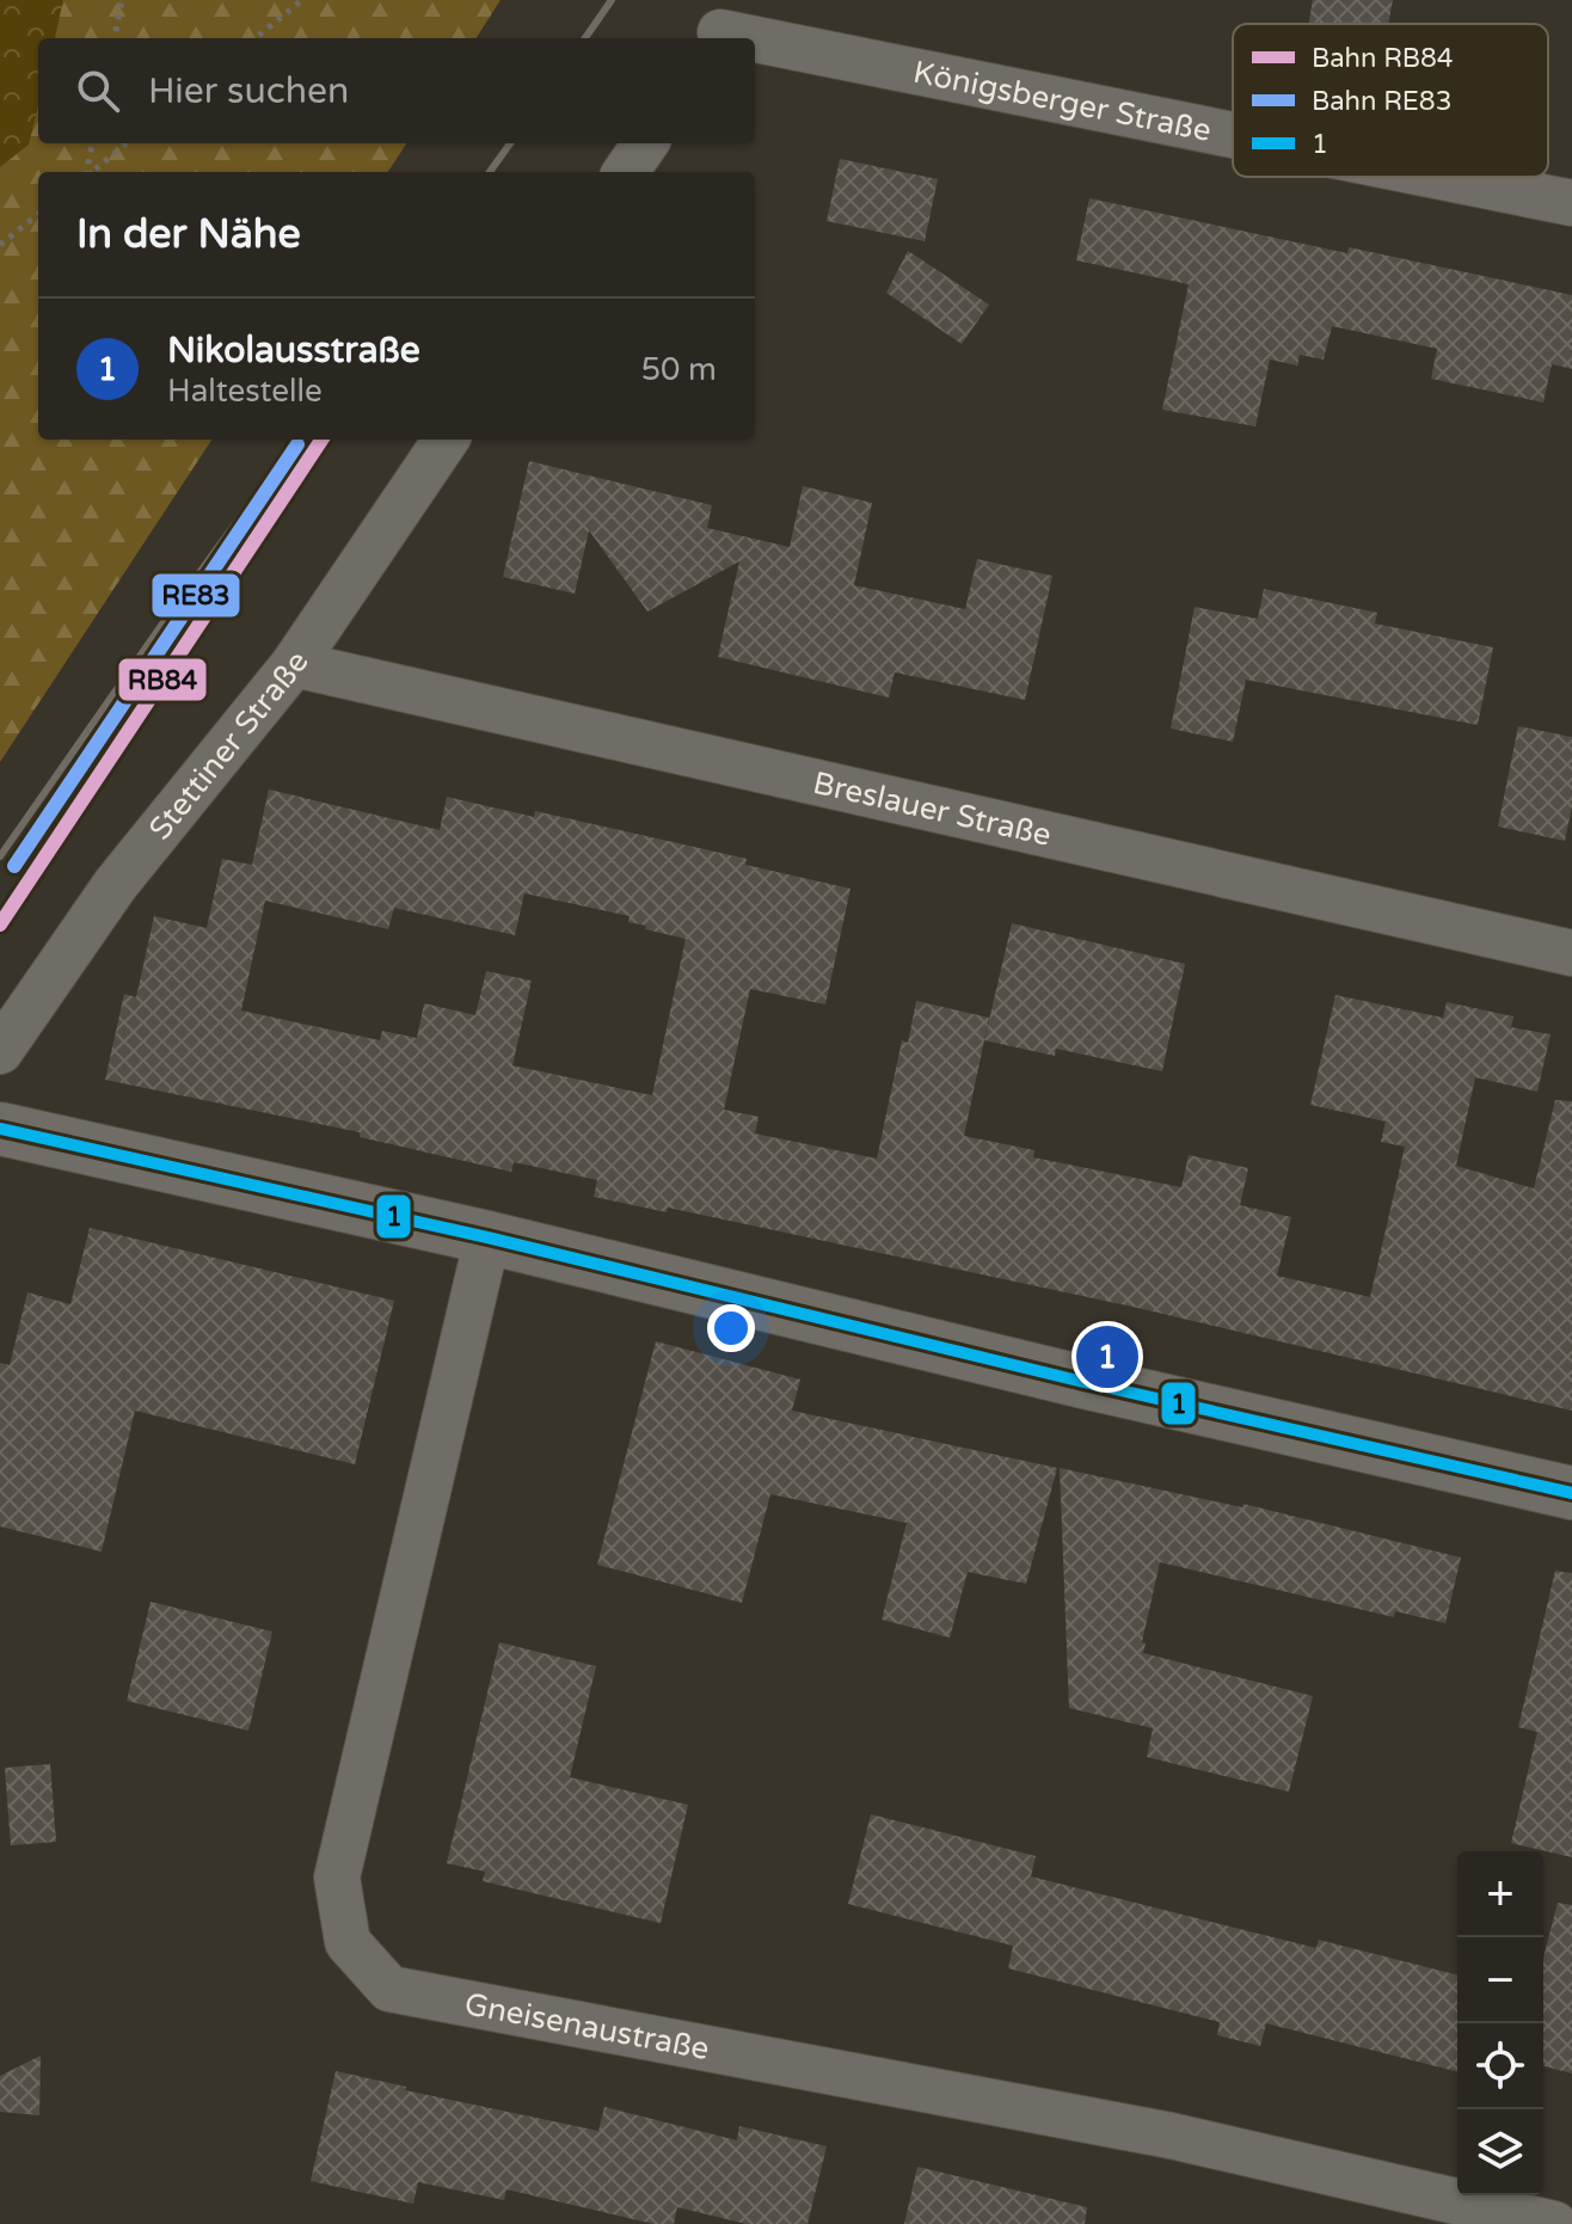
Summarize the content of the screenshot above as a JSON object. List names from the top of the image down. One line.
{"streets":{"street":["Königsberger Straße","Stettiner Straße","Breslauer Straße","Gneisenaustraße"]},"crossings":[["Stettiner Straße","Breslauer Straße"]],"lines":["rail line RB84","rail line RE83","transit line 1"],"legend":["Bahn RB84","Bahn RE83","1"],"page":{"search":"Hier suchen","heading":"In der Nähe","list":[{"mark":"1","name":"Nikolausstraße","note":"Haltestelle","value":"50 m"}],"pins":"1","map_buttons":["+","−"]}}
